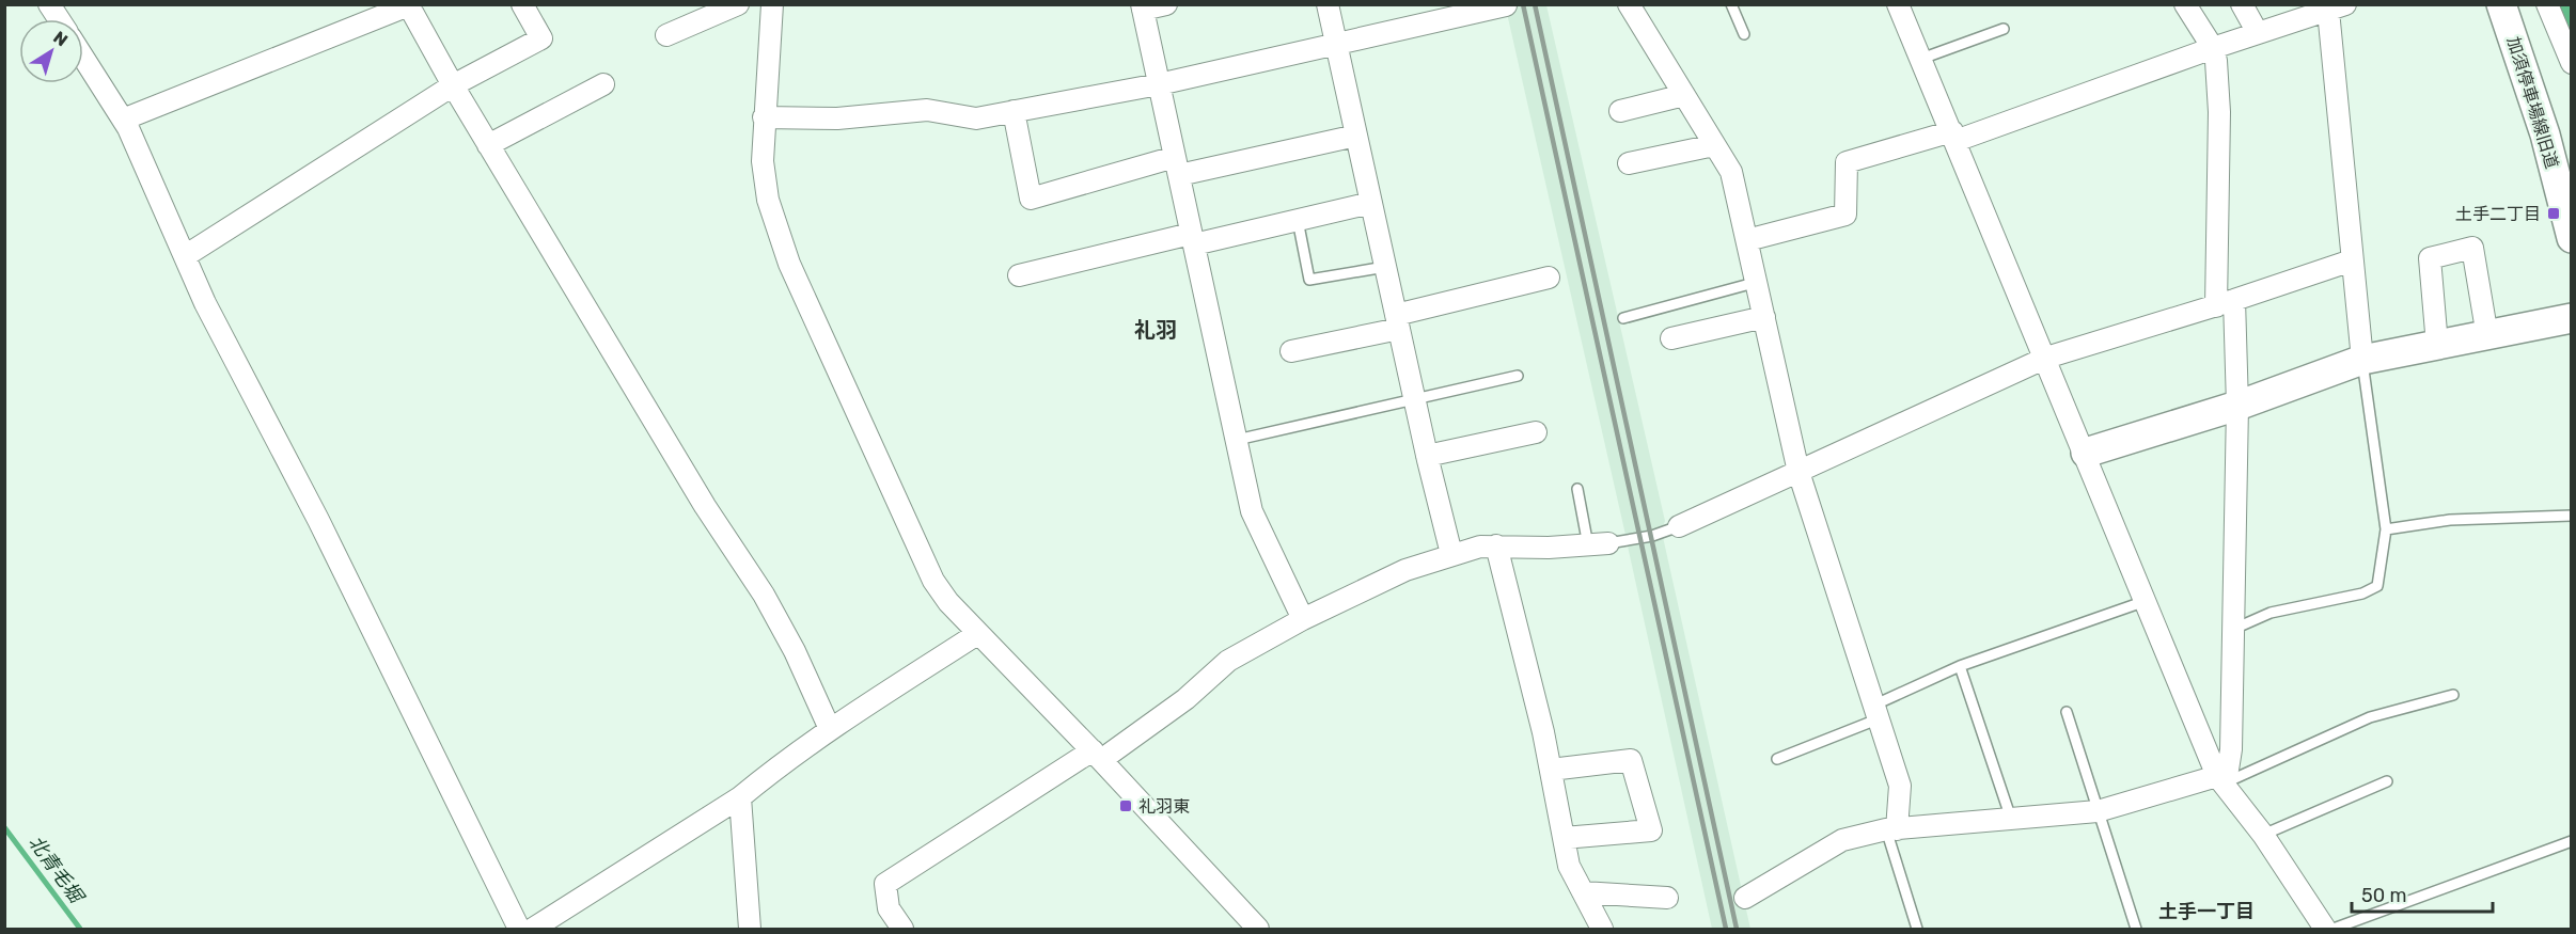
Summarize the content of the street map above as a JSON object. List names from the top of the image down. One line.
{"streets":{"street":["加須停車場線旧道"]},"districts":["礼羽","土手一丁目"],"water":["北青毛堀"],"places":{"transit":["土手二丁目","礼羽東"]},"scale_bar":"50 m","north":"top right"}
